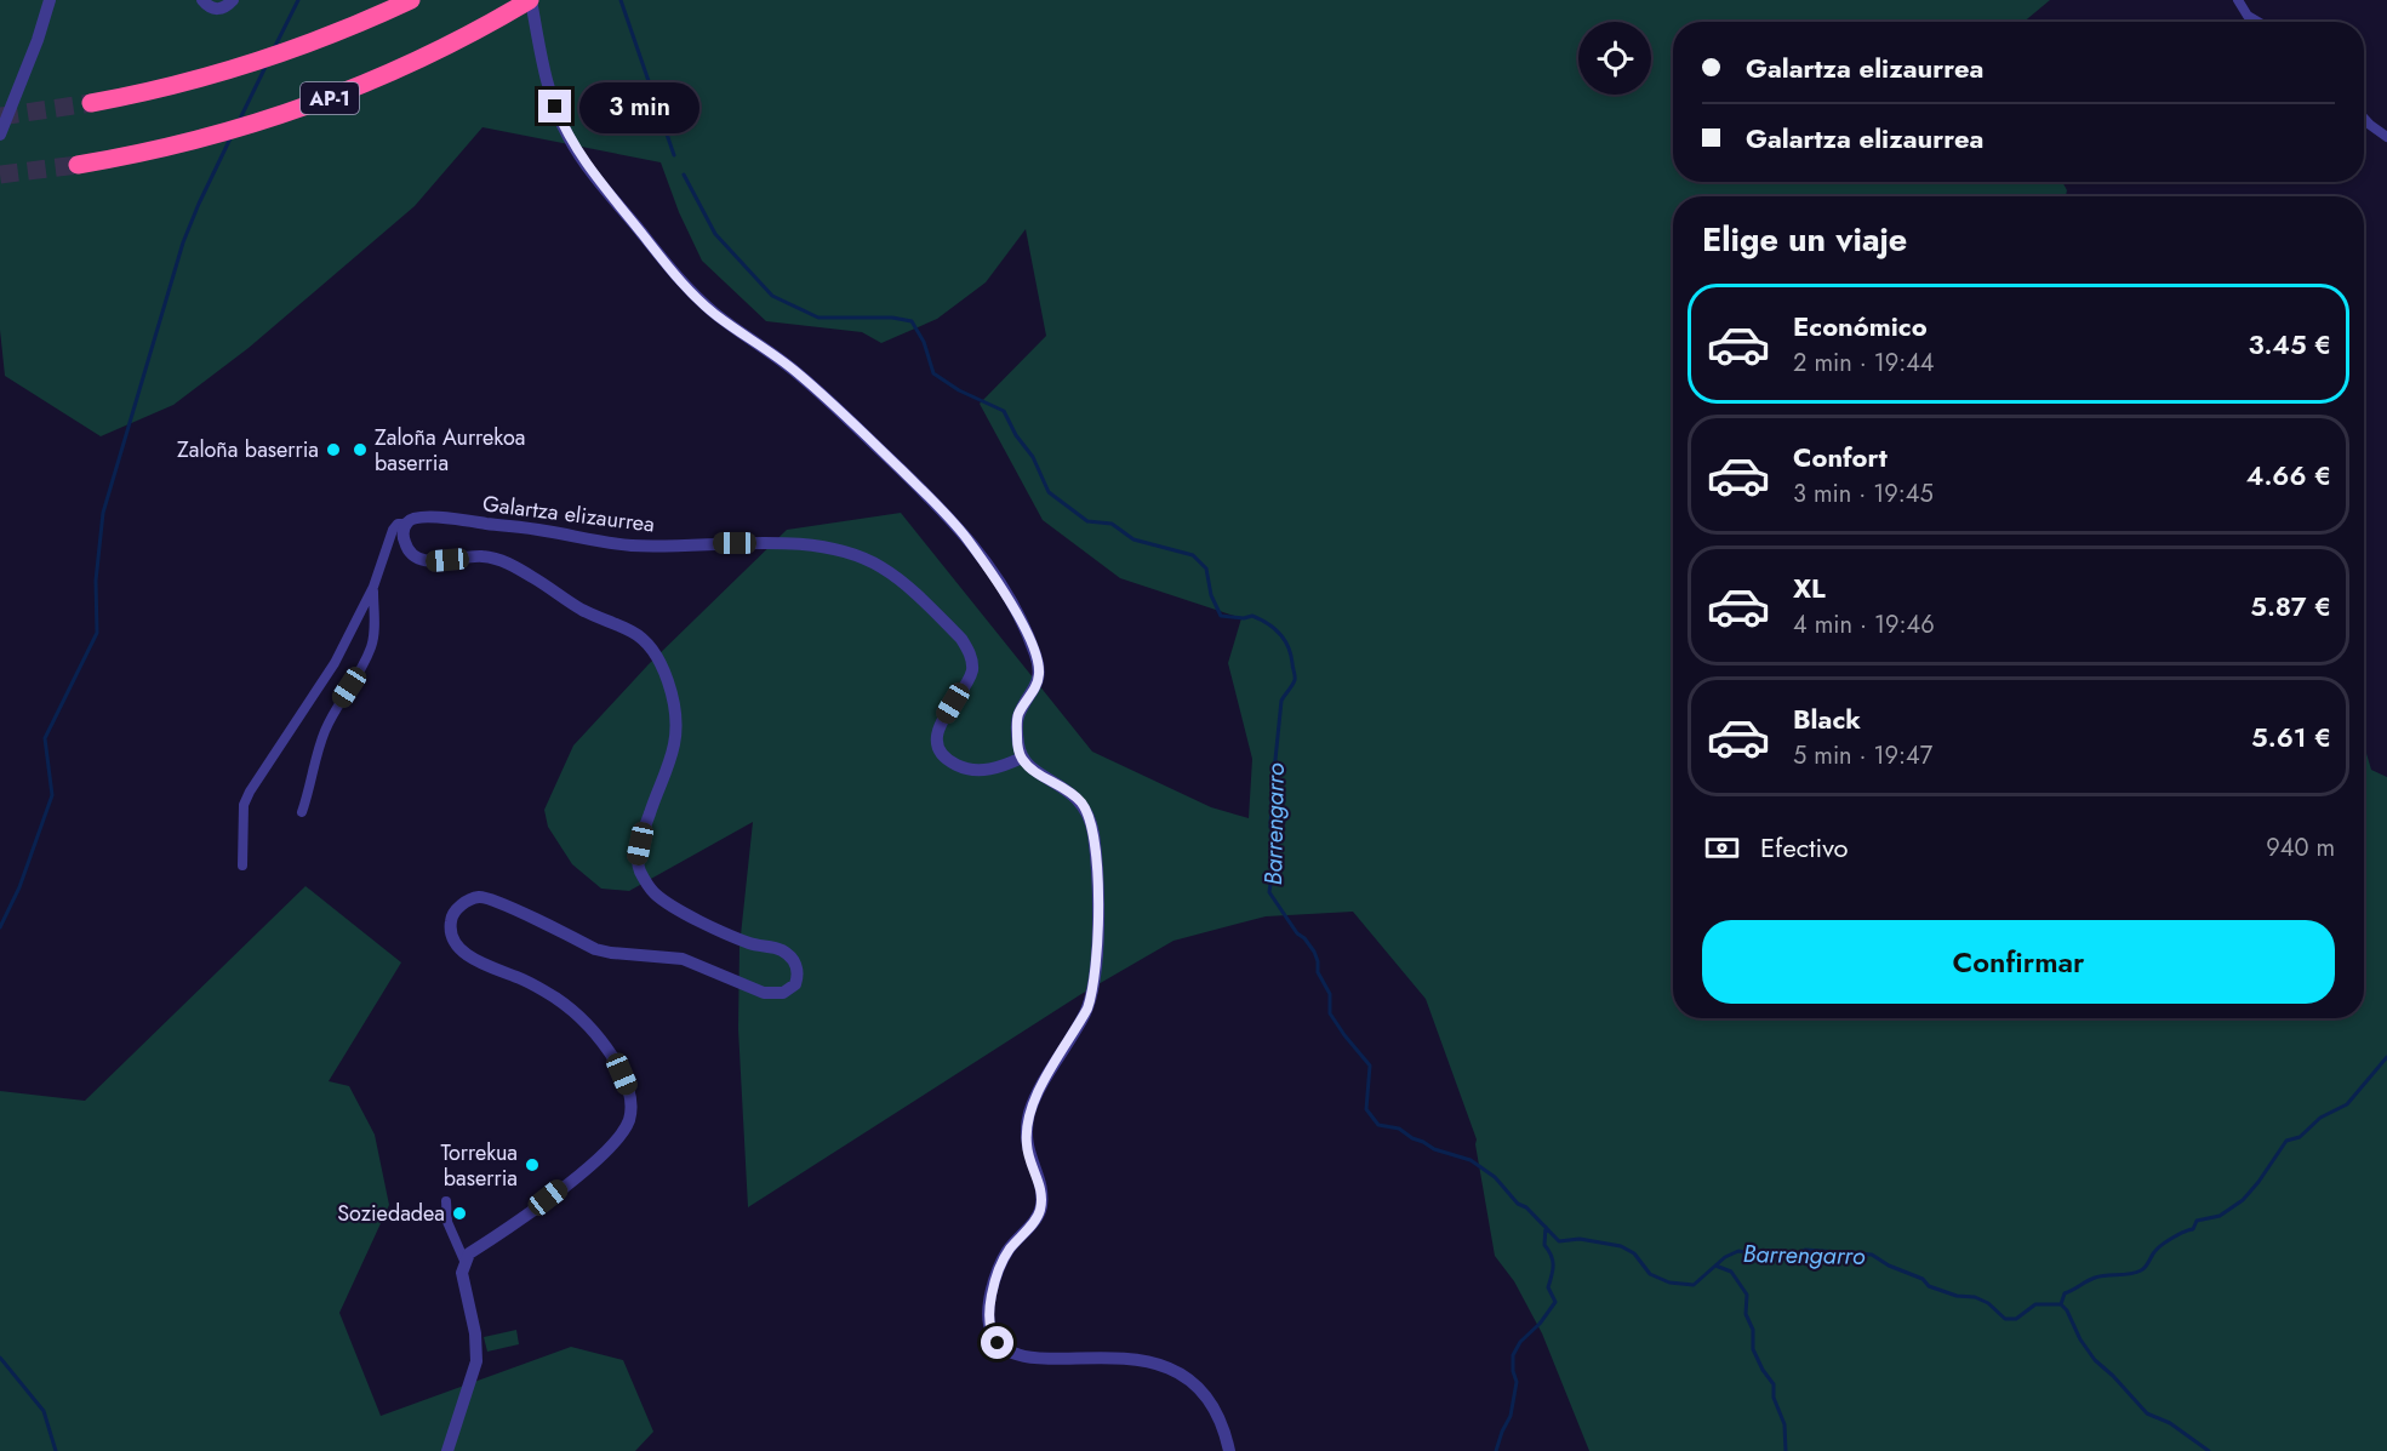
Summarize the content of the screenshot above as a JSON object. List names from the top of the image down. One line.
{"streets":{"highway":["AP-1"],"street":["Galartza elizaurrea"]},"water":["Barrengarro"],"places":["Zaloña baserria","Zaloña Aurrekoa baserria","Torrekua baserria","Soziedadea"],"page":{"banner":["Galartza elizaurrea","Galartza elizaurrea"],"bubble":"3 min","heading":"Elige un viaje","list":[{"name":"Económico","note":"2 min · 19:44","value":"3.45 €"},{"name":"Confort","note":"3 min · 19:45","value":"4.66 €"},{"name":"XL","note":"4 min · 19:46","value":"5.87 €"},{"name":"Black","note":"5 min · 19:47","value":"5.61 €"}],"pay":["Efectivo","940 m"],"buttons":"Confirmar"}}
